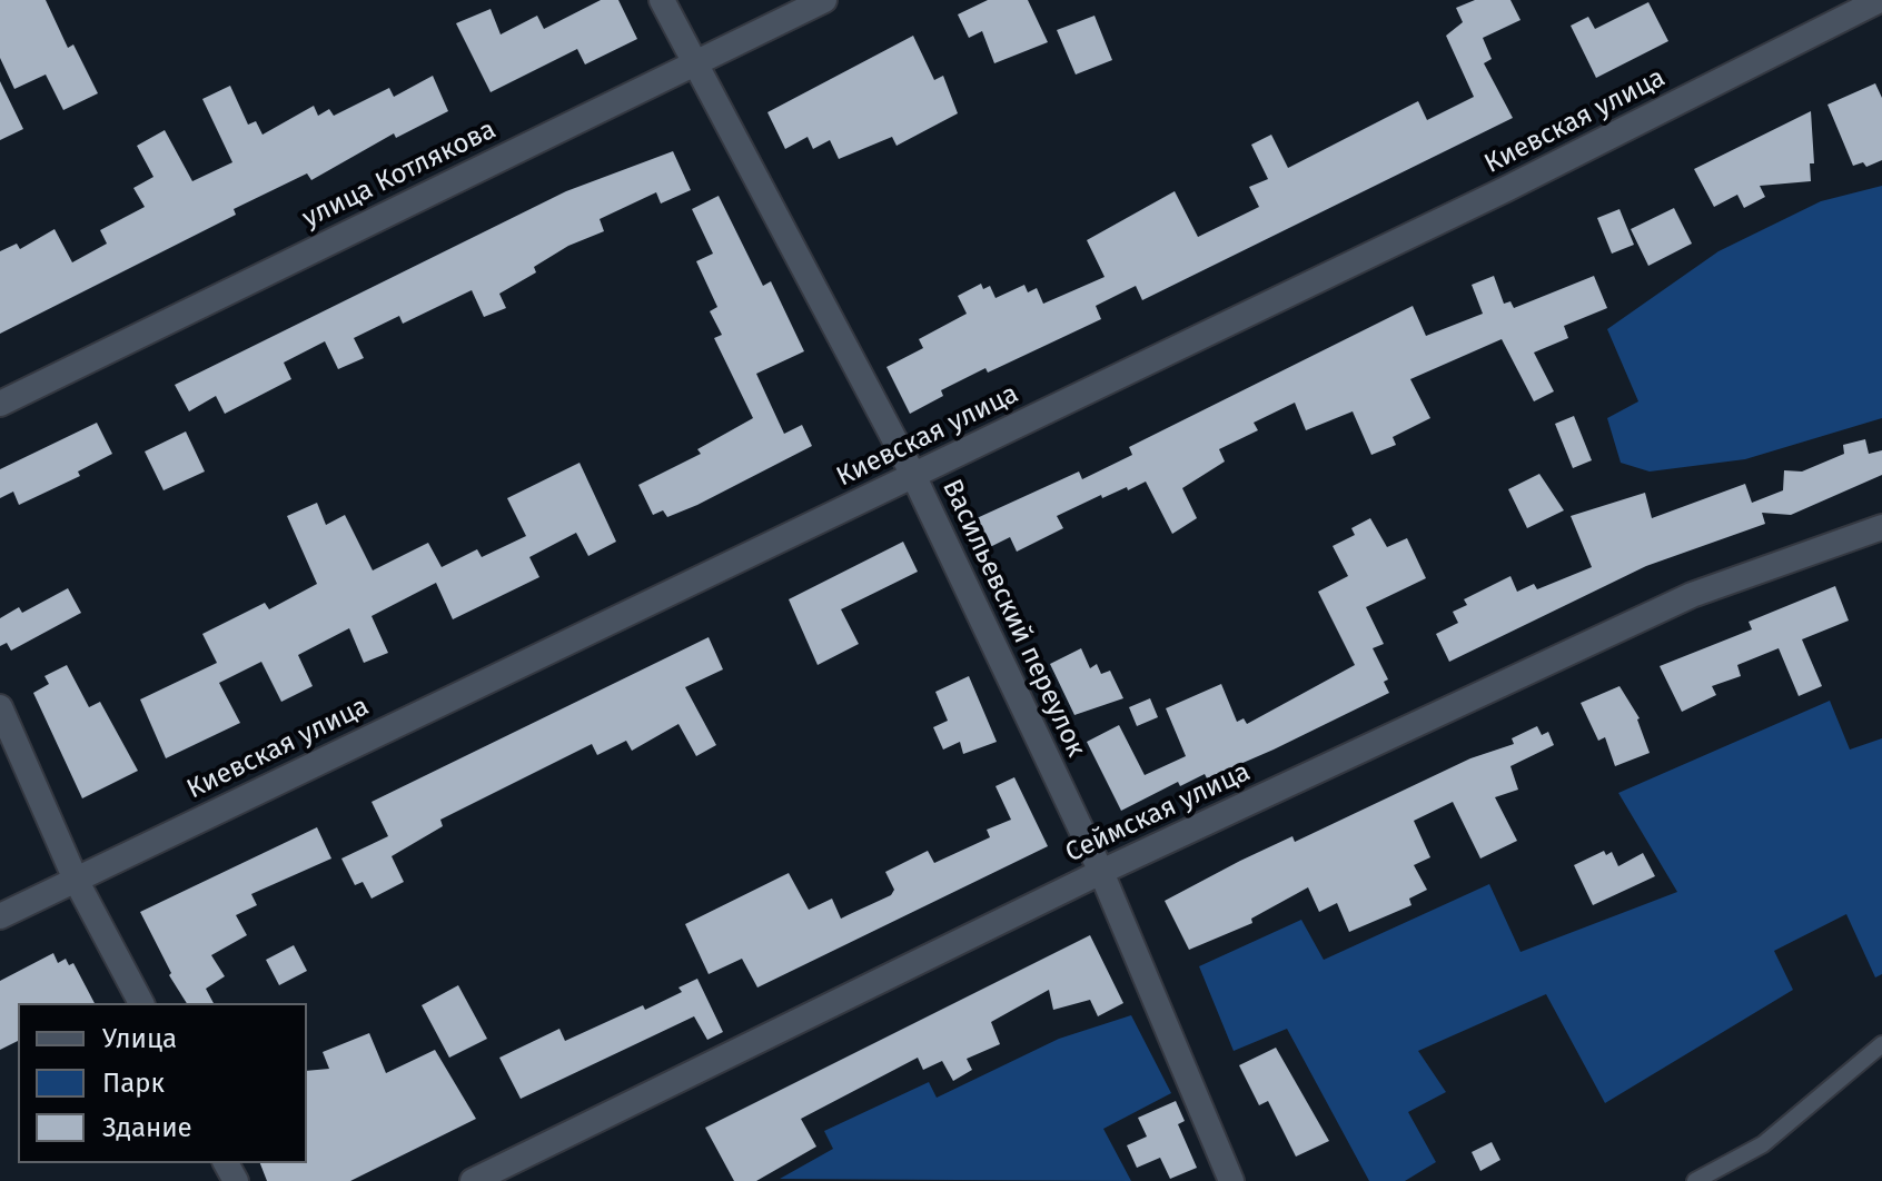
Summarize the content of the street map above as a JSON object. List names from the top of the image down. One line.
{"streets":{"street":["Киевская улица","улица Котлякова","Васильевский переулок","Сеймская улица"]},"crossings":[["Киевская улица","Васильевский переулок"],["улица Котлякова","Васильевский переулок"],["Васильевский переулок","Сеймская улица"]],"legend":["Улица","Парк","Здание"]}
